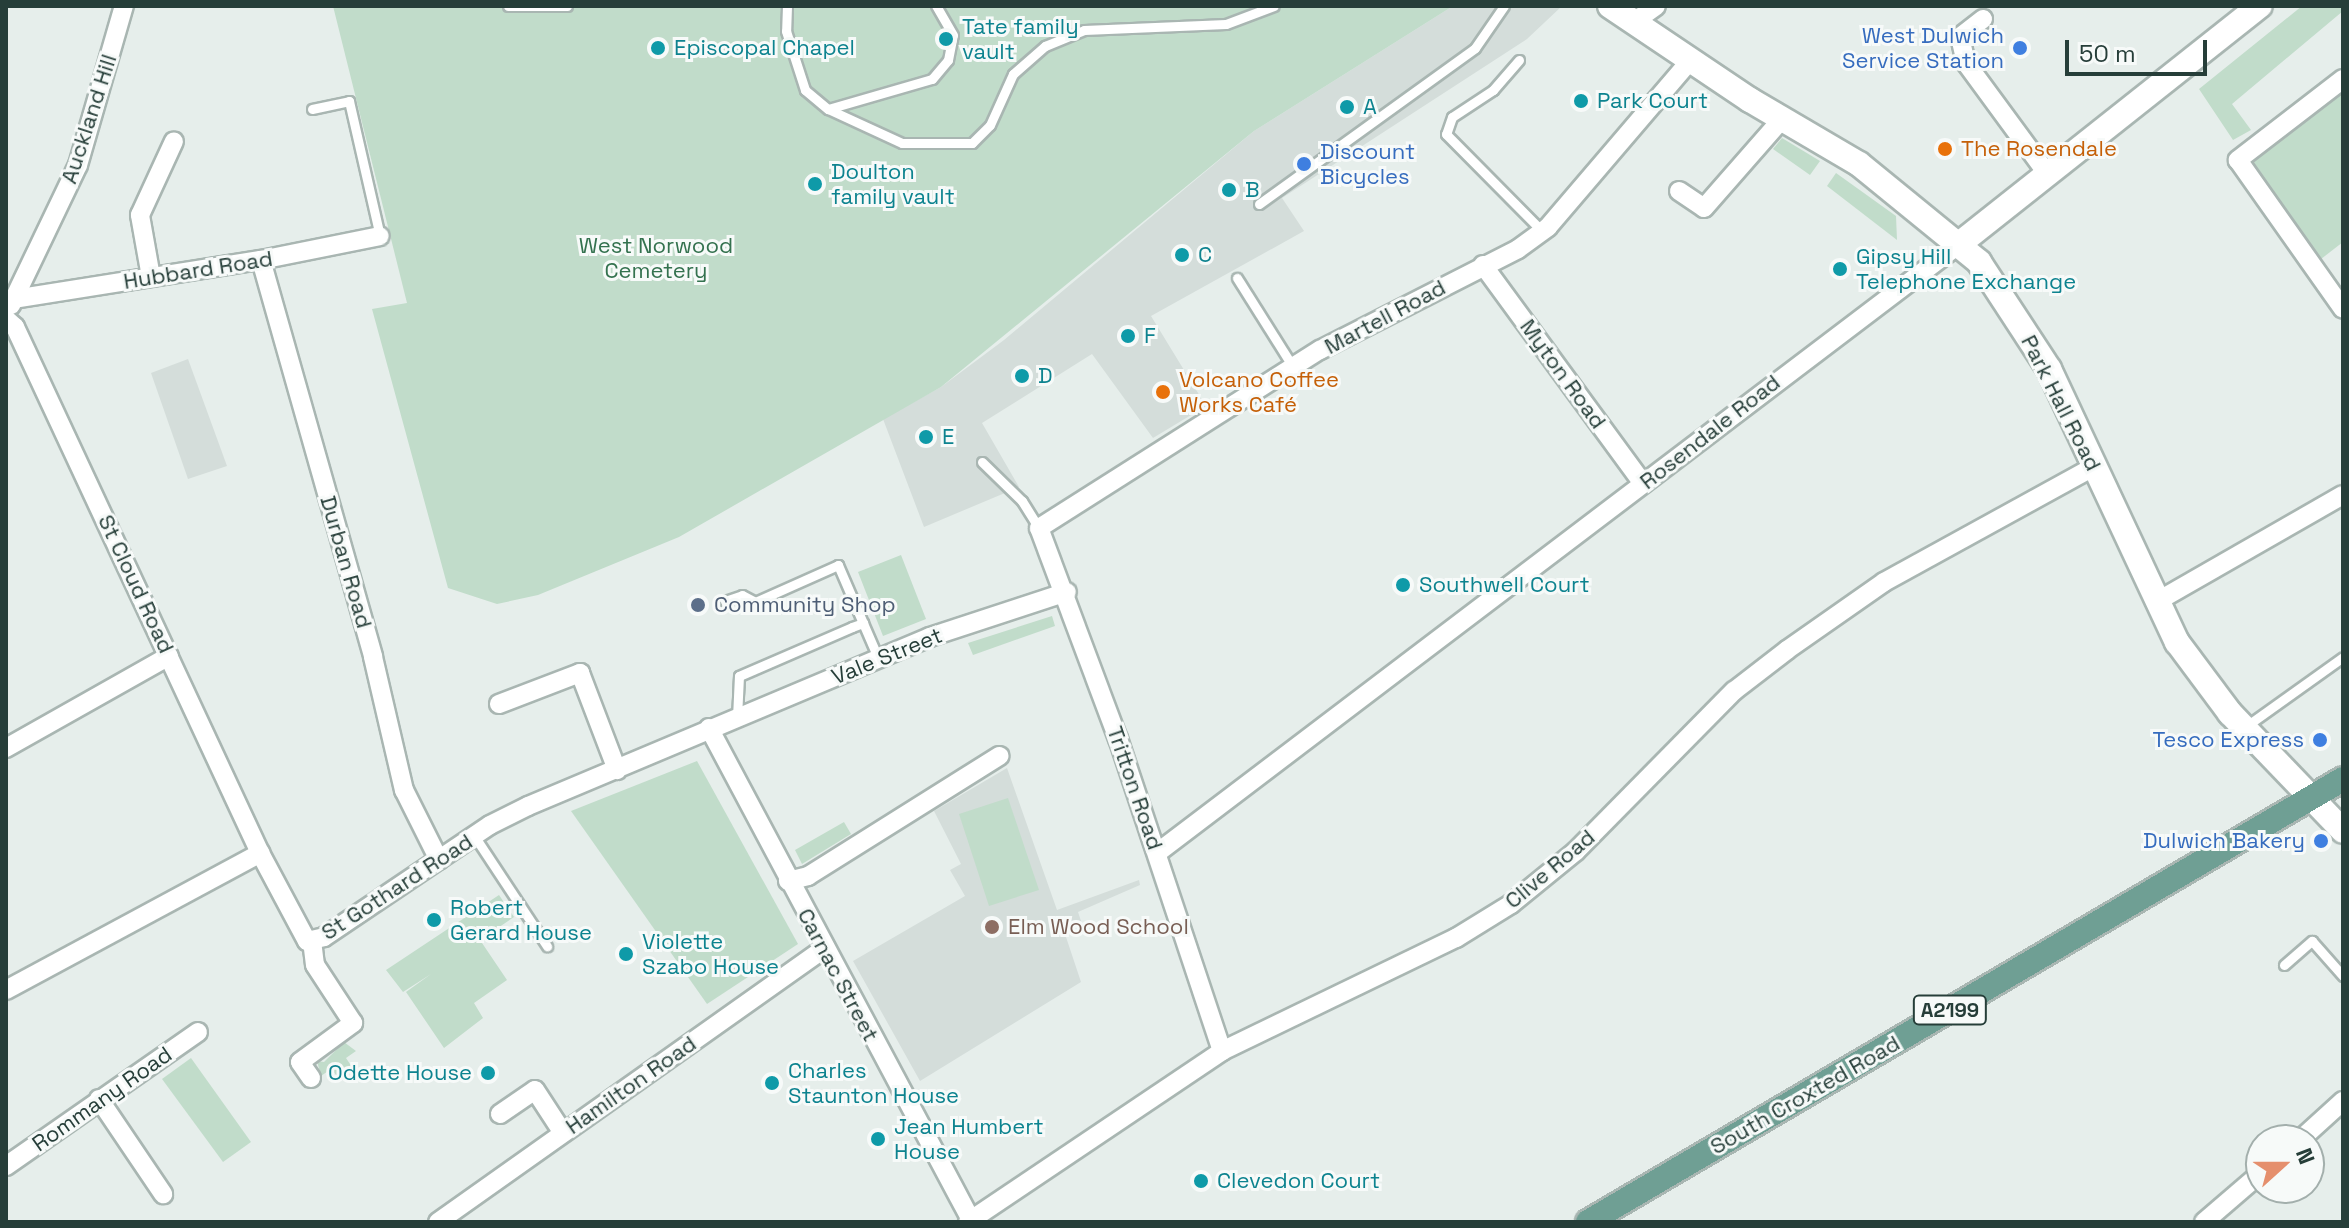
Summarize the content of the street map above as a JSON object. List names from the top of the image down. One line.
{"streets":{"main road":["A2199","South Croxted Road"],"street":["Auckland Hill","Hubbard Road","Martell Road","Myton Road","Park Hall Road","Rosendale Road","Durban Road","St Cloud Road","Vale Street","Tritton Road","Clive Road","St Gothard Road","Carnac Street","Hamilton Road","Rommany Road"]},"crossings":[["Auckland Hill","Hubbard Road"],["Auckland Hill","St Cloud Road"],["Hubbard Road","Durban Road"],["Hubbard Road","St Cloud Road"],["Martell Road","Myton Road"],["Martell Road","Park Hall Road"],["Martell Road","Tritton Road"],["Myton Road","Rosendale Road"],["Park Hall Road","Rosendale Road"],["Park Hall Road","Clive Road"],["Park Hall Road","A2199"],["Park Hall Road","South Croxted Road"],["Rosendale Road","Tritton Road"],["Durban Road","St Gothard Road"],["St Cloud Road","St Gothard Road"],["Vale Street","Tritton Road"],["Vale Street","St Gothard Road"],["Vale Street","Carnac Street"],["Tritton Road","Clive Road"],["Clive Road","Carnac Street"],["St Gothard Road","Carnac Street"],["Carnac Street","Hamilton Road"],["A2199","South Croxted Road"]],"parks":["West Norwood Cemetery"],"places":["Tate family vault","Episcopal Chapel","West Dulwich Service Station","Park Court","A","The Rosendale","Discount Bicycles","Doulton family vault","B","C","Gipsy Hill Telephone Exchange","F","D","Volcano Coffee Works Café","E","Southwell Court","Community Shop","Tesco Express","Dulwich Bakery","Robert Gerard House","Elm Wood School","Violette Szabo House","Odette House","Charles Staunton House","Jean Humbert House","Clevedon Court"],"scale_bar":"50 m","north":"right"}
